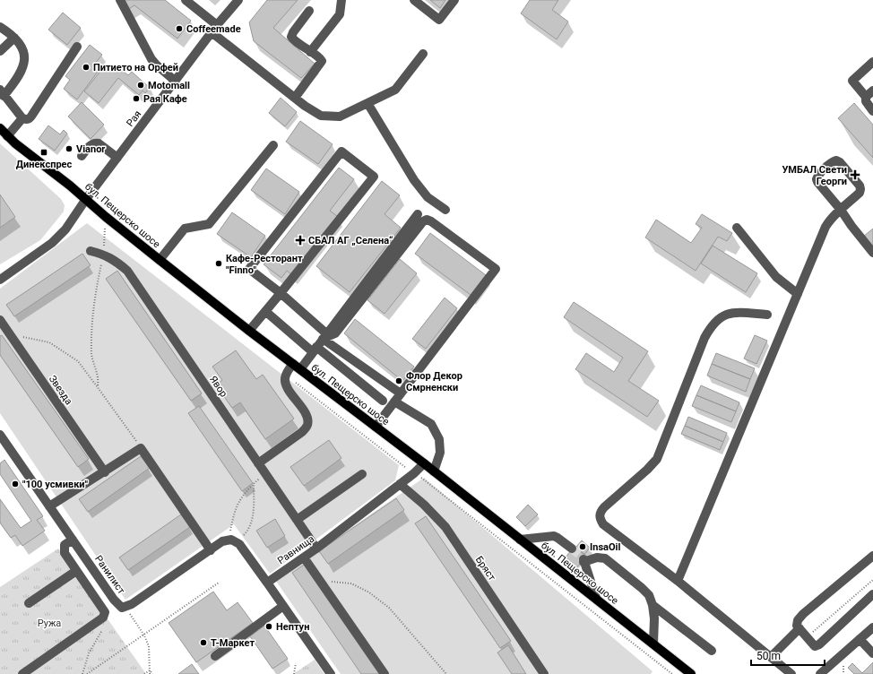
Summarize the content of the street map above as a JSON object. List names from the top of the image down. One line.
{"streets":{"main road":["бул. Пещерско шосе"],"street":["Рая","Явор","Звезда","Равнища","Бряст","Ранилист"]},"crossings":[["Рая","бул. Пещерско шосе"],["бул. Пещерско шосе","Равнища"],["Явор","Равнища"],["Равнища","Бряст"]],"parks":["Ружа"],"places":{"other":["Coffeemade","Питието на Орфей","Motomall","Рая Кафе","Vianor","Кафе-Ресторант \"Finno\"","Флор Декор Смрненски","\"100 усмивки\"","InsaOil","Нептун","Т-Маркет"],"transit":["Динекспрес"],"health":["УМБАЛ Свети Георги","СБАЛ АГ „Селена“"]},"scale_bar":"50 m"}
